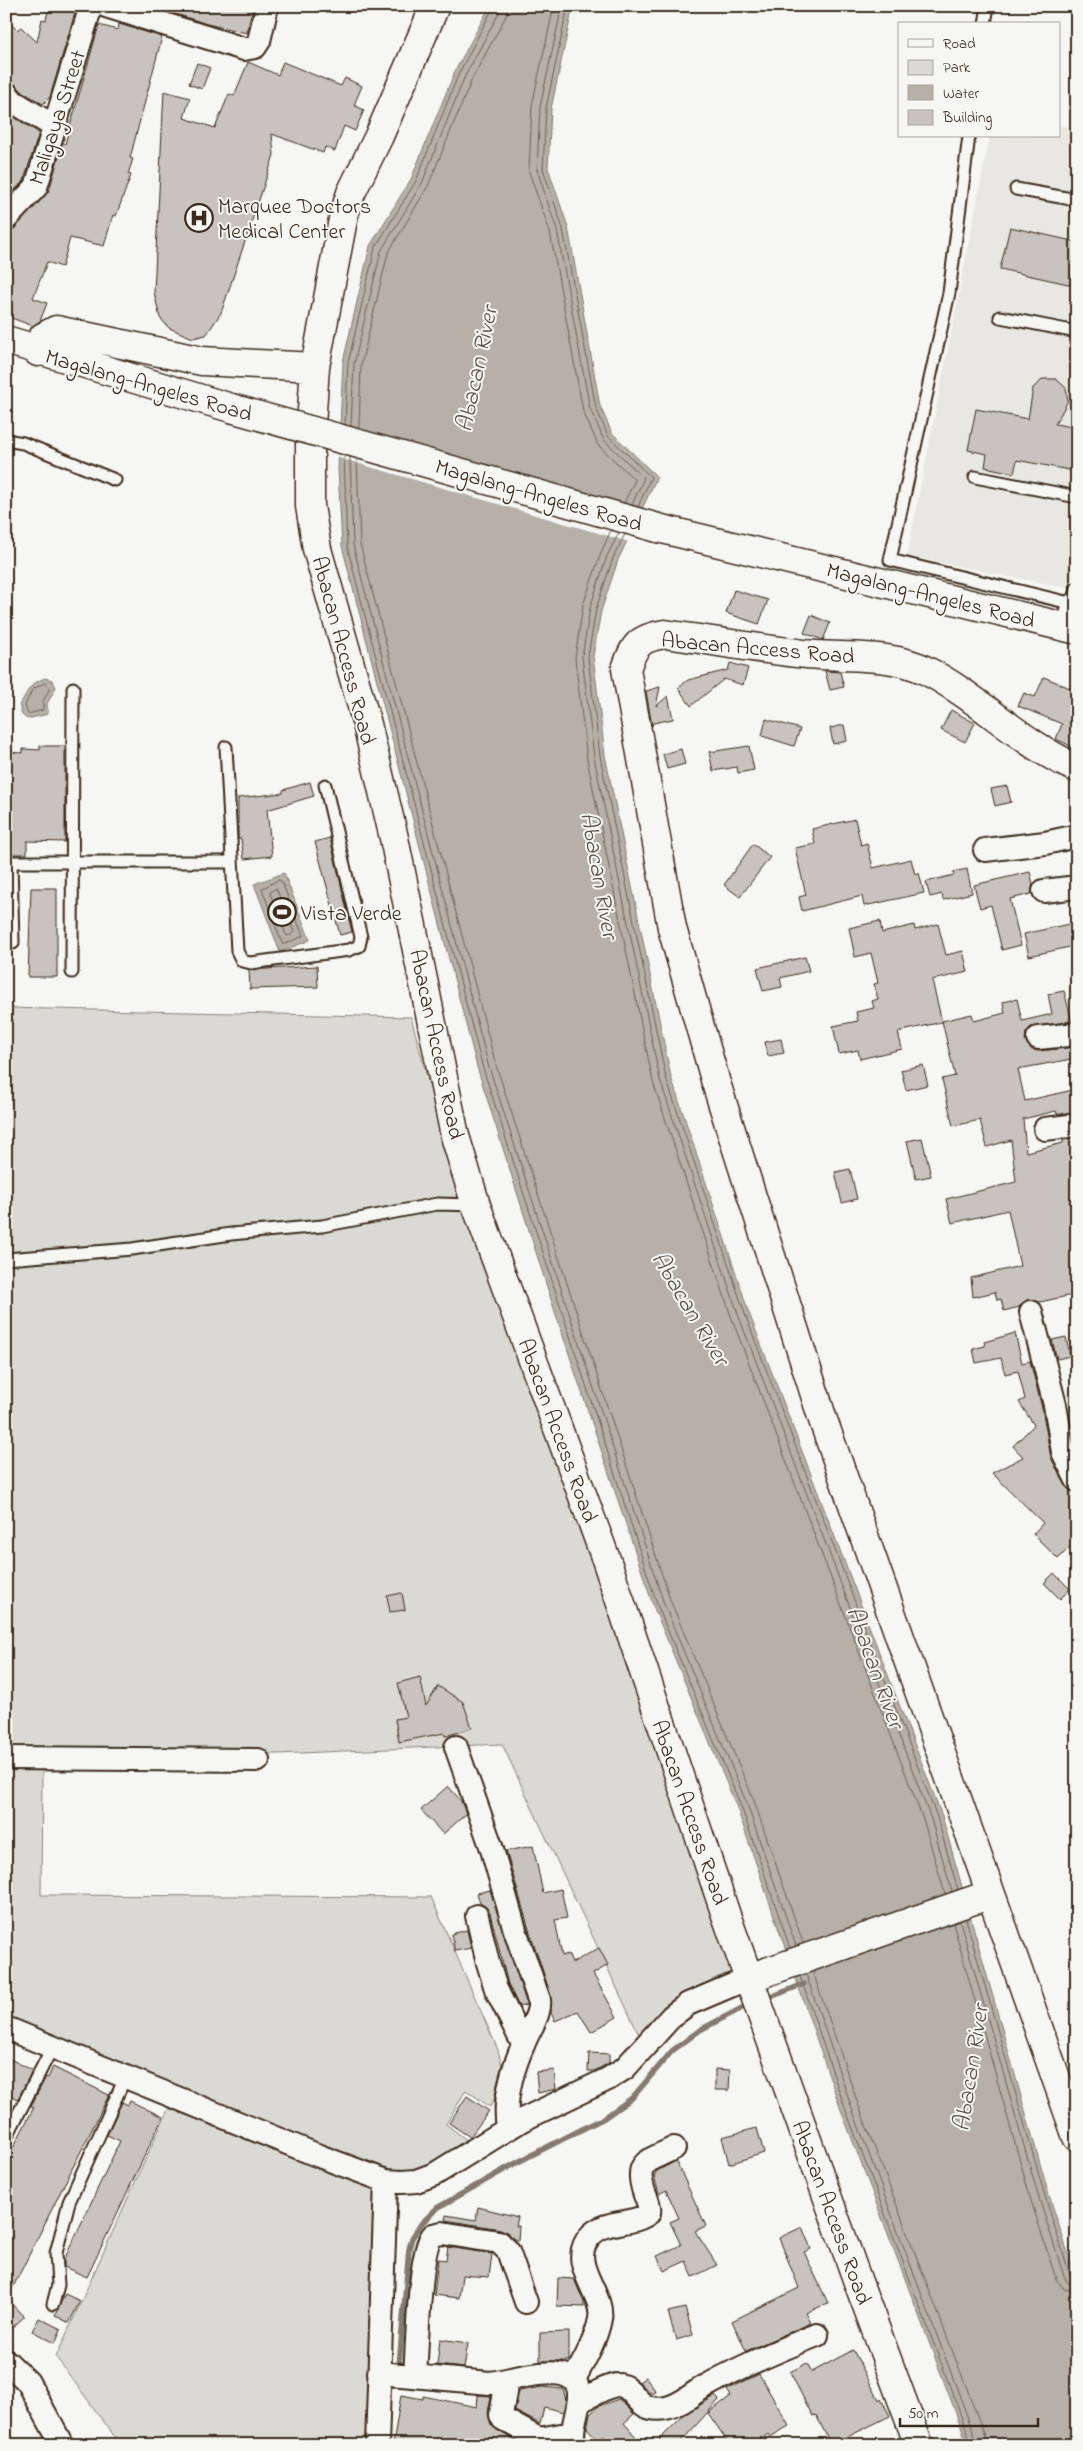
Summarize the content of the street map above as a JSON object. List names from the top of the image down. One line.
{"streets":{"street":["Maligaya Street","Magalang-Angeles Road","Abacan Access Road"]},"water":["Abacan River"],"places":{"hospital":["Marquee Doctors Medical Center"],"sports":["Vista Verde"]},"legend":["Road","Park","Water","Building"],"scale_bar":"50 m"}
